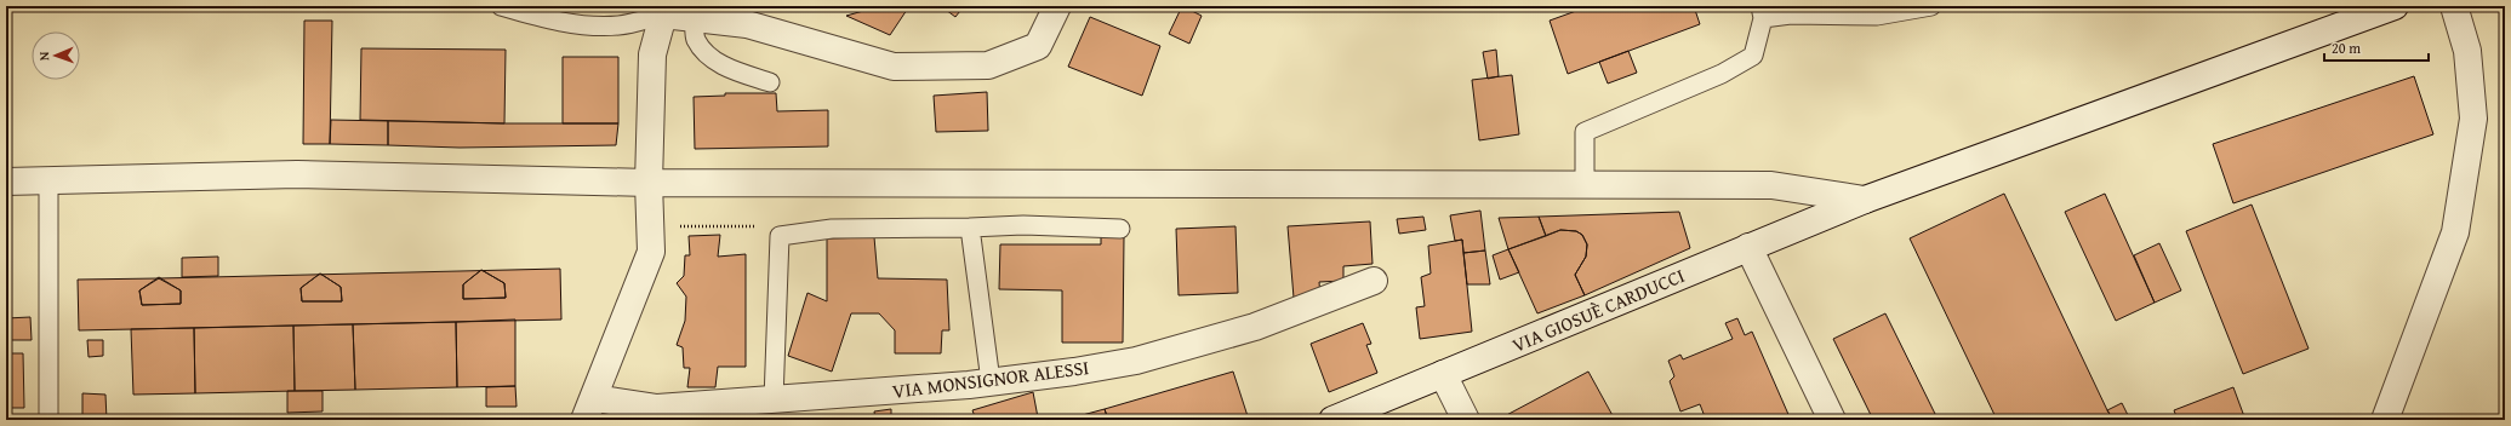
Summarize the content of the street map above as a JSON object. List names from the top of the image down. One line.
{"streets":{"street":["VIA GIOSUÈ CARDUCCI","VIA MONSIGNOR ALESSI"]},"scale_bar":"20 m","north":"left"}
